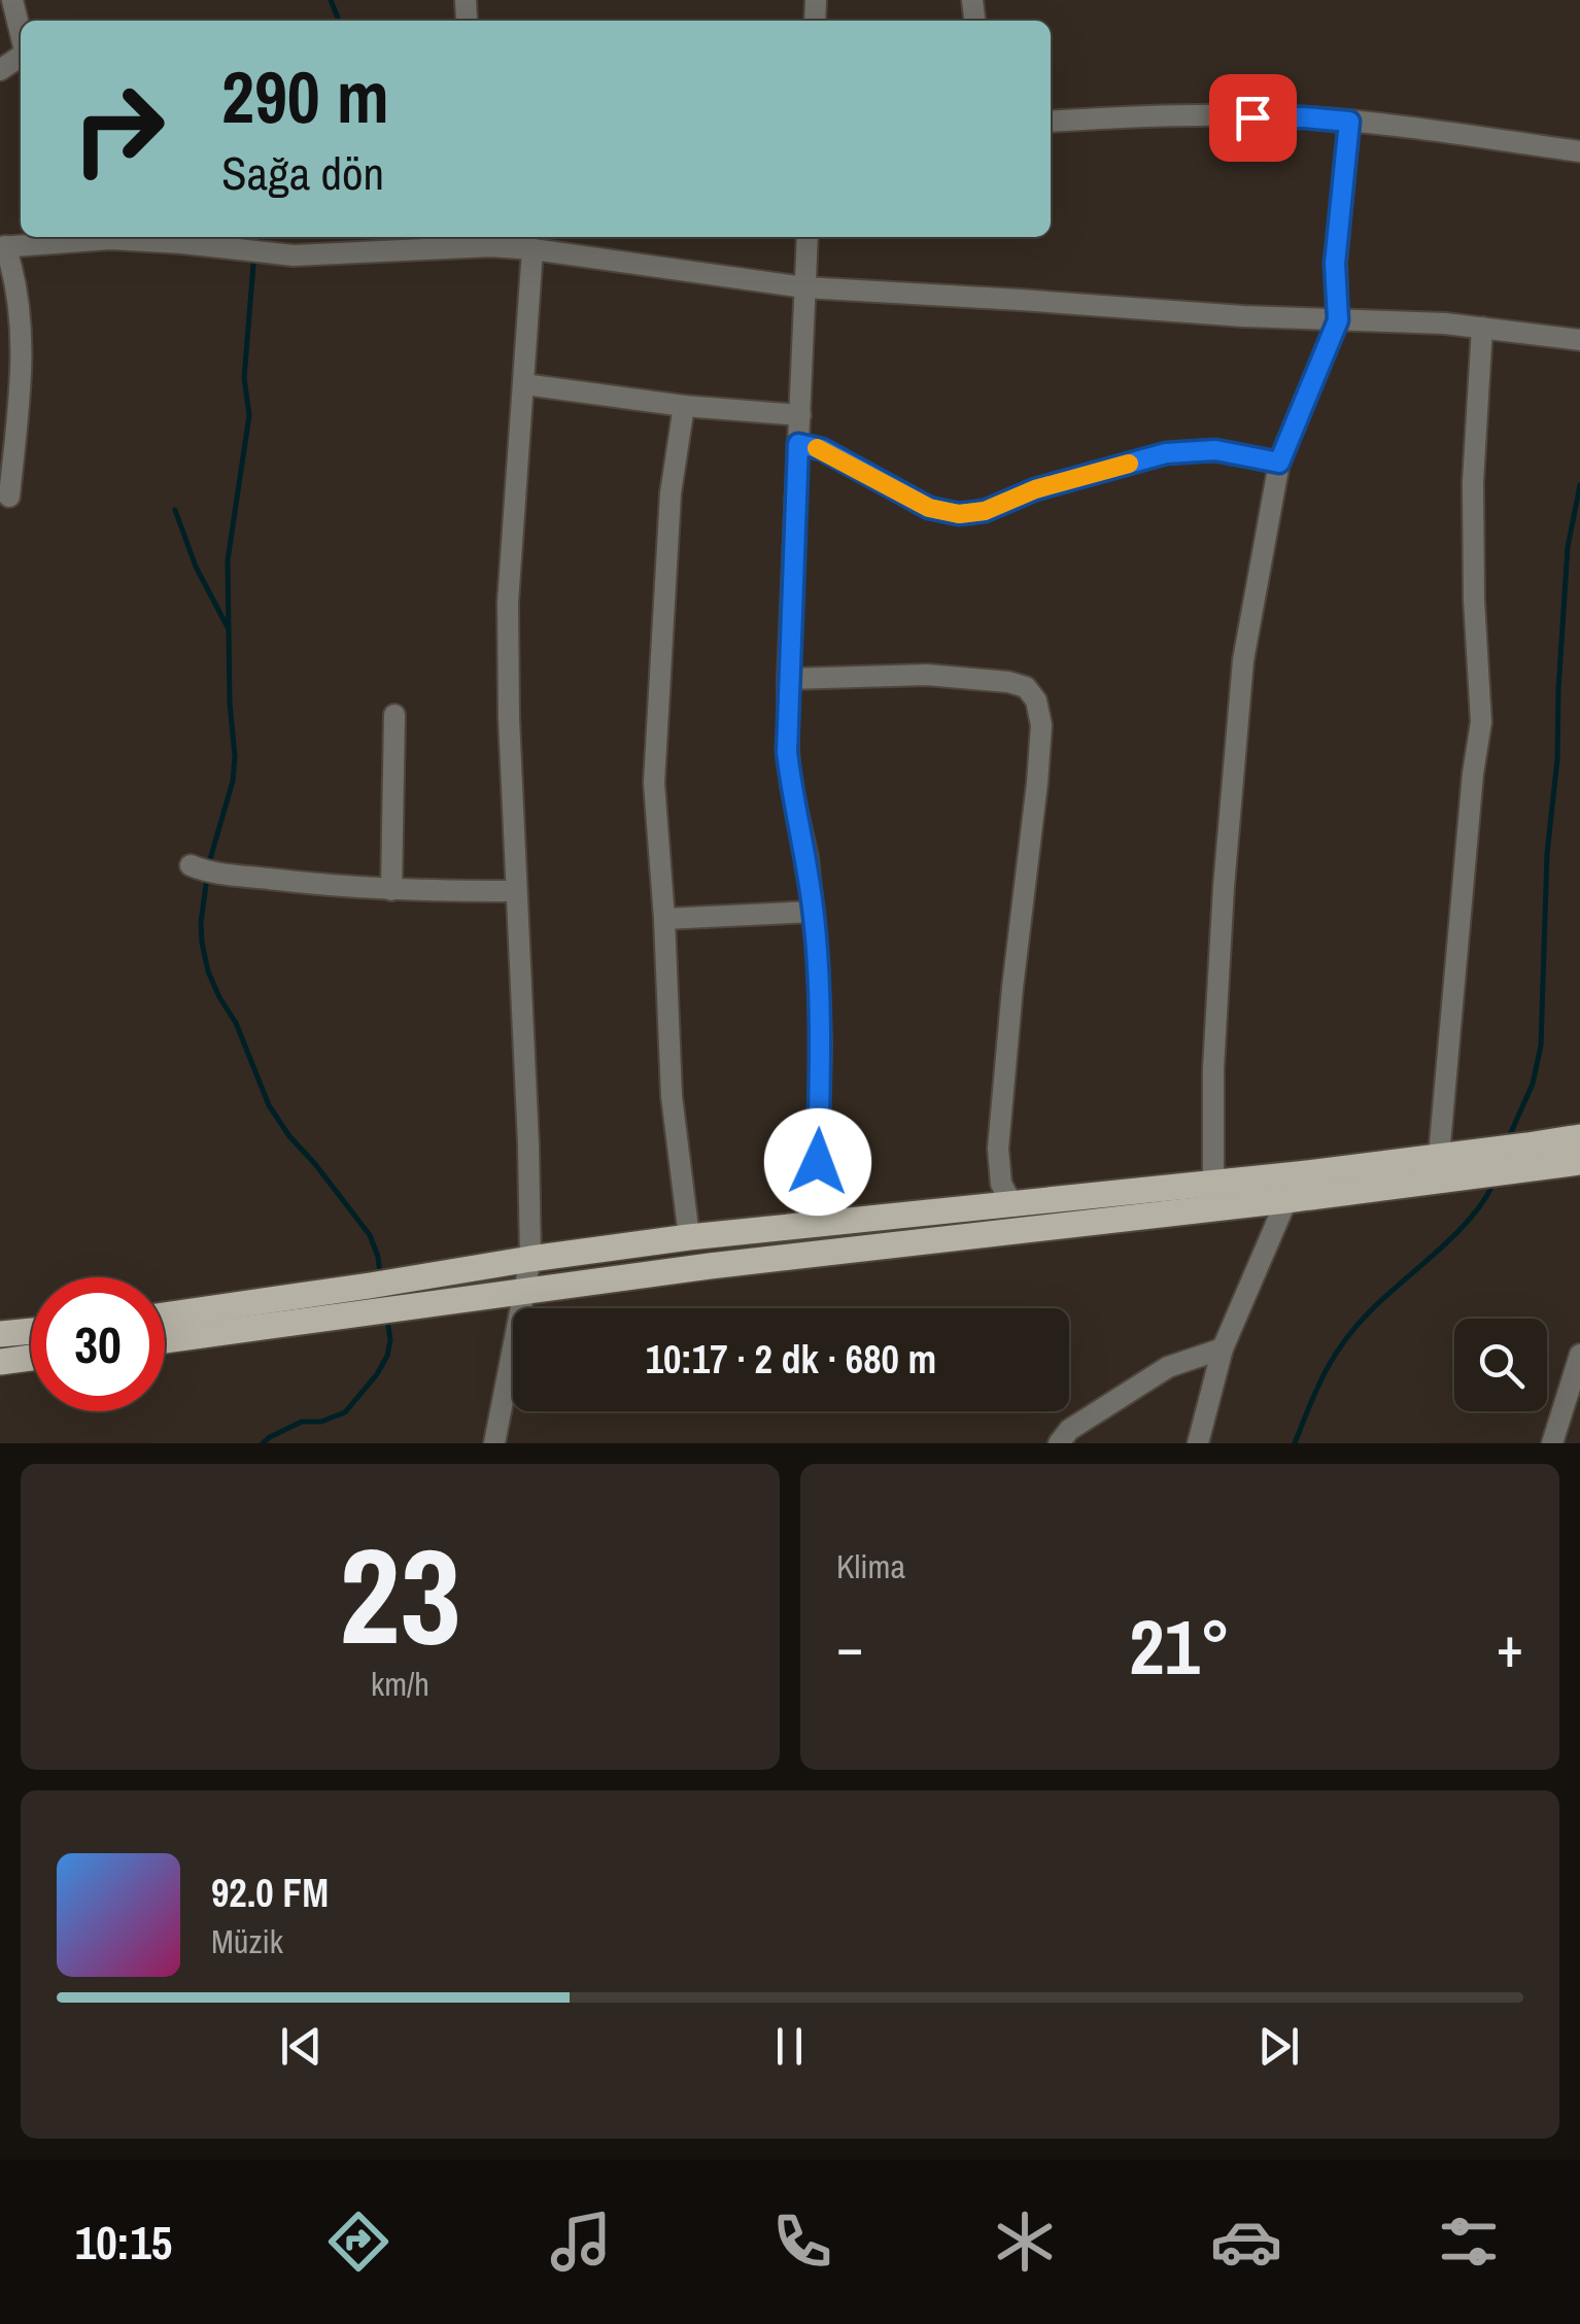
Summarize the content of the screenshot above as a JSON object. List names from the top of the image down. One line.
{"page":{"turn":["290 m","Sağa dön"],"limit":"30","trip":"10:17 · 2 dk · 680 m","tile":[["23","km/h"],"Klima"],"heat":["−","21°","+"],"song":["92.0 FM","Müzik"],"tabs":"10:15"}}
